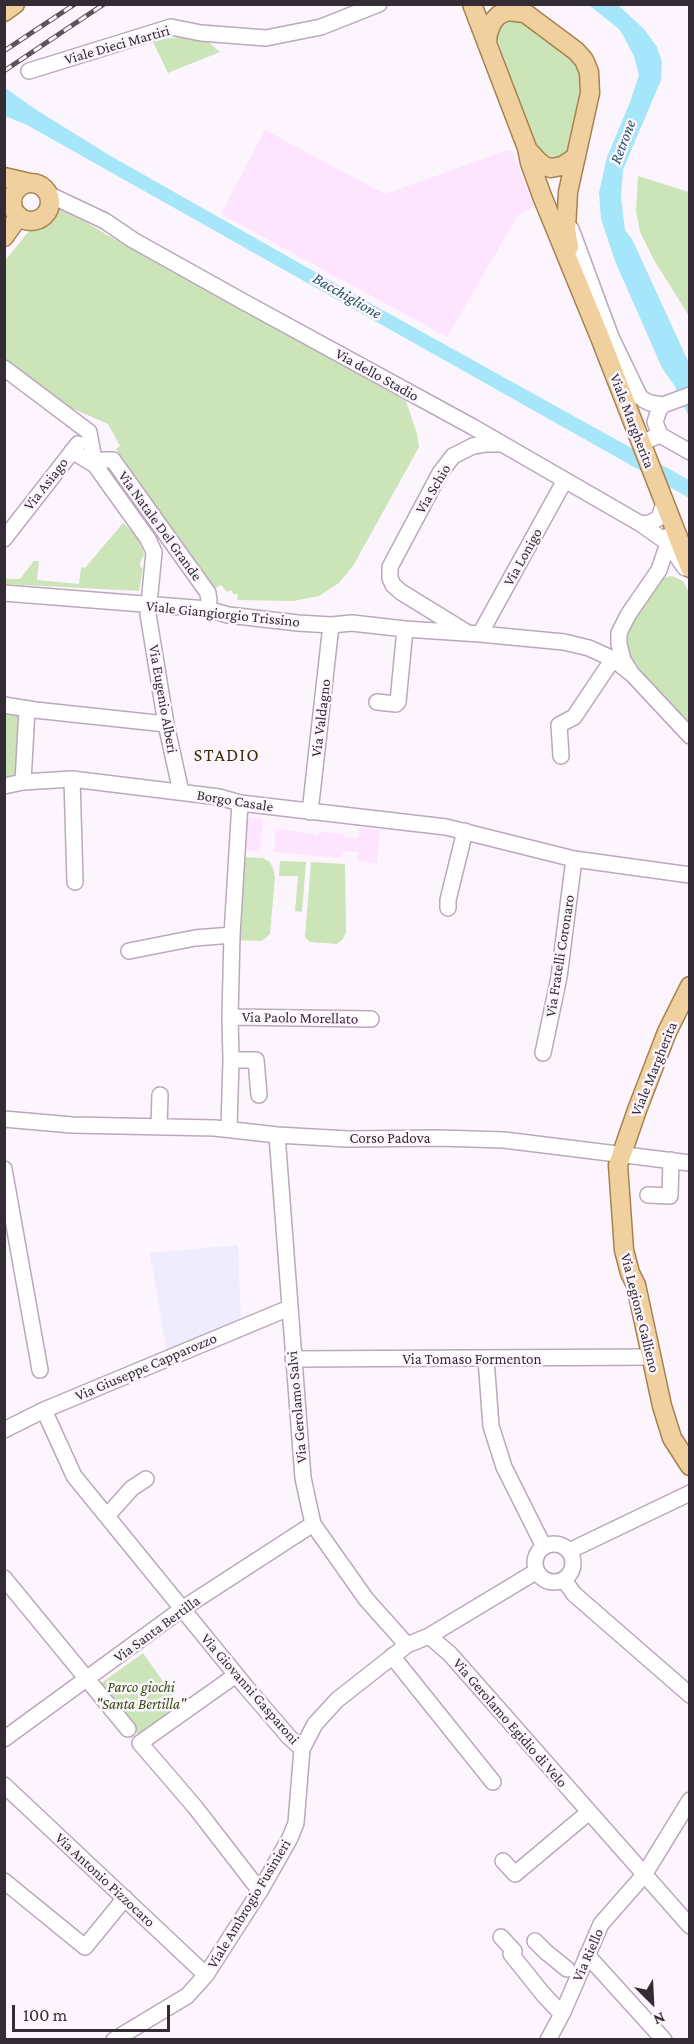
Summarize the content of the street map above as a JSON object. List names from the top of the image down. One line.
{"streets":{"main road":["Via dello Stadio","Viale Margherita","Via Legione Gallieno"],"street":["Viale Dieci Martiri","Via Asiago","Via Schio","Via Natale Del Grande","Via Lonigo","Viale Giangiorgio Trissino","Via Eugenio Alberi","Via Valdagno","Borgo Casale","Via Fratelli Coronaro","Via Paolo Morellato","Corso Padova","Via Tomaso Formenton","Via Giuseppe Capparozzo","Via Gerolamo Salvi","Via Santa Bertilla","Via Giovanni Gasparoni","Via Gerolamo Egidio di Velo","Via Antonio Pizzocaro","Viale Ambrogio Fusinieri","Via Riello"]},"crossings":[["Via dello Stadio","Via Schio"],["Via dello Stadio","Via Lonigo"],["Viale Margherita","Corso Padova"],["Viale Margherita","Via Legione Gallieno"],["Via Asiago","Via Natale Del Grande"],["Via Schio","Viale Giangiorgio Trissino"],["Via Natale Del Grande","Viale Giangiorgio Trissino"],["Via Natale Del Grande","Via Eugenio Alberi"],["Via Lonigo","Viale Giangiorgio Trissino"],["Viale Giangiorgio Trissino","Via Eugenio Alberi"],["Viale Giangiorgio Trissino","Via Valdagno"],["Via Eugenio Alberi","Borgo Casale"],["Via Valdagno","Borgo Casale"],["Borgo Casale","Via Fratelli Coronaro"],["Corso Padova","Via Legione Gallieno"],["Corso Padova","Via Gerolamo Salvi"],["Via Legione Gallieno","Via Tomaso Formenton"],["Via Tomaso Formenton","Via Gerolamo Salvi"],["Via Giuseppe Capparozzo","Via Gerolamo Salvi"],["Via Giuseppe Capparozzo","Via Giovanni Gasparoni"],["Via Gerolamo Salvi","Via Santa Bertilla"],["Via Gerolamo Salvi","Viale Ambrogio Fusinieri"],["Via Santa Bertilla","Via Giovanni Gasparoni"],["Via Giovanni Gasparoni","Viale Ambrogio Fusinieri"],["Via Gerolamo Egidio di Velo","Viale Ambrogio Fusinieri"],["Via Gerolamo Egidio di Velo","Via Riello"],["Via Antonio Pizzocaro","Viale Ambrogio Fusinieri"]],"districts":["STADIO"],"water":["Retrone","Bacchiglione"],"parks":["Parco giochi \"Santa Bertilla\""],"scale_bar":"100 m","north":"bottom right"}
